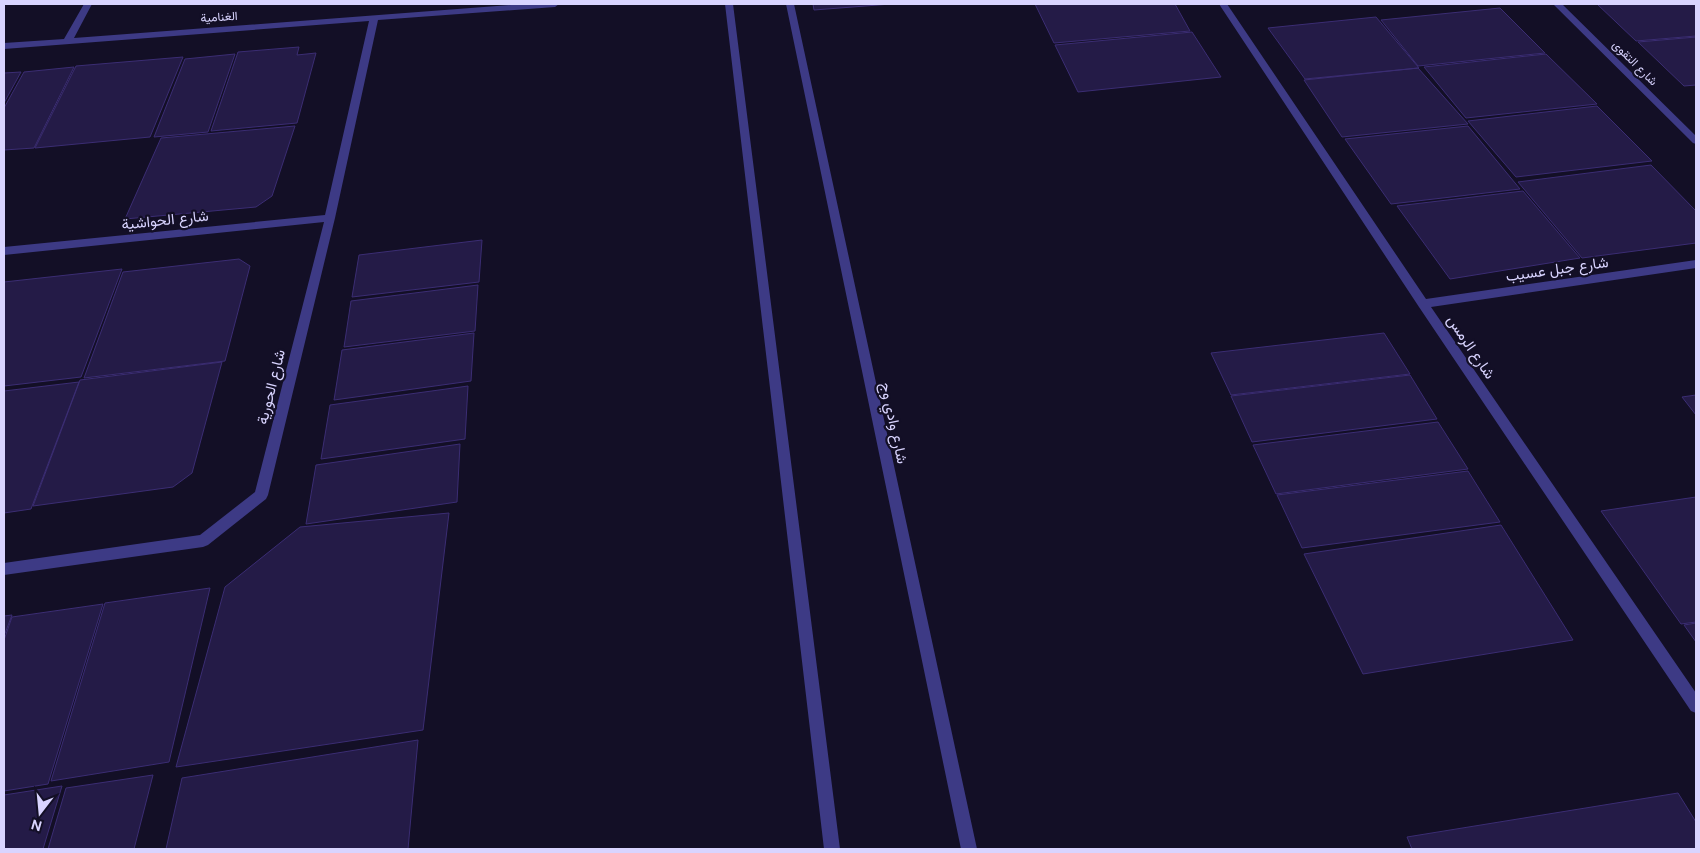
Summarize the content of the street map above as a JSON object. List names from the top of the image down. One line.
{"streets":{"street":["الغنامية","شارع التقوى","شارع الحواشية","شارع جبل عسيب","شارع الرمس","شارع الحورية","شارع وادي وج"]},"crossings":[["الغنامية","شارع الحورية"],["شارع الحواشية","شارع الحورية"],["شارع جبل عسيب","شارع الرمس"]],"north":"bottom"}
